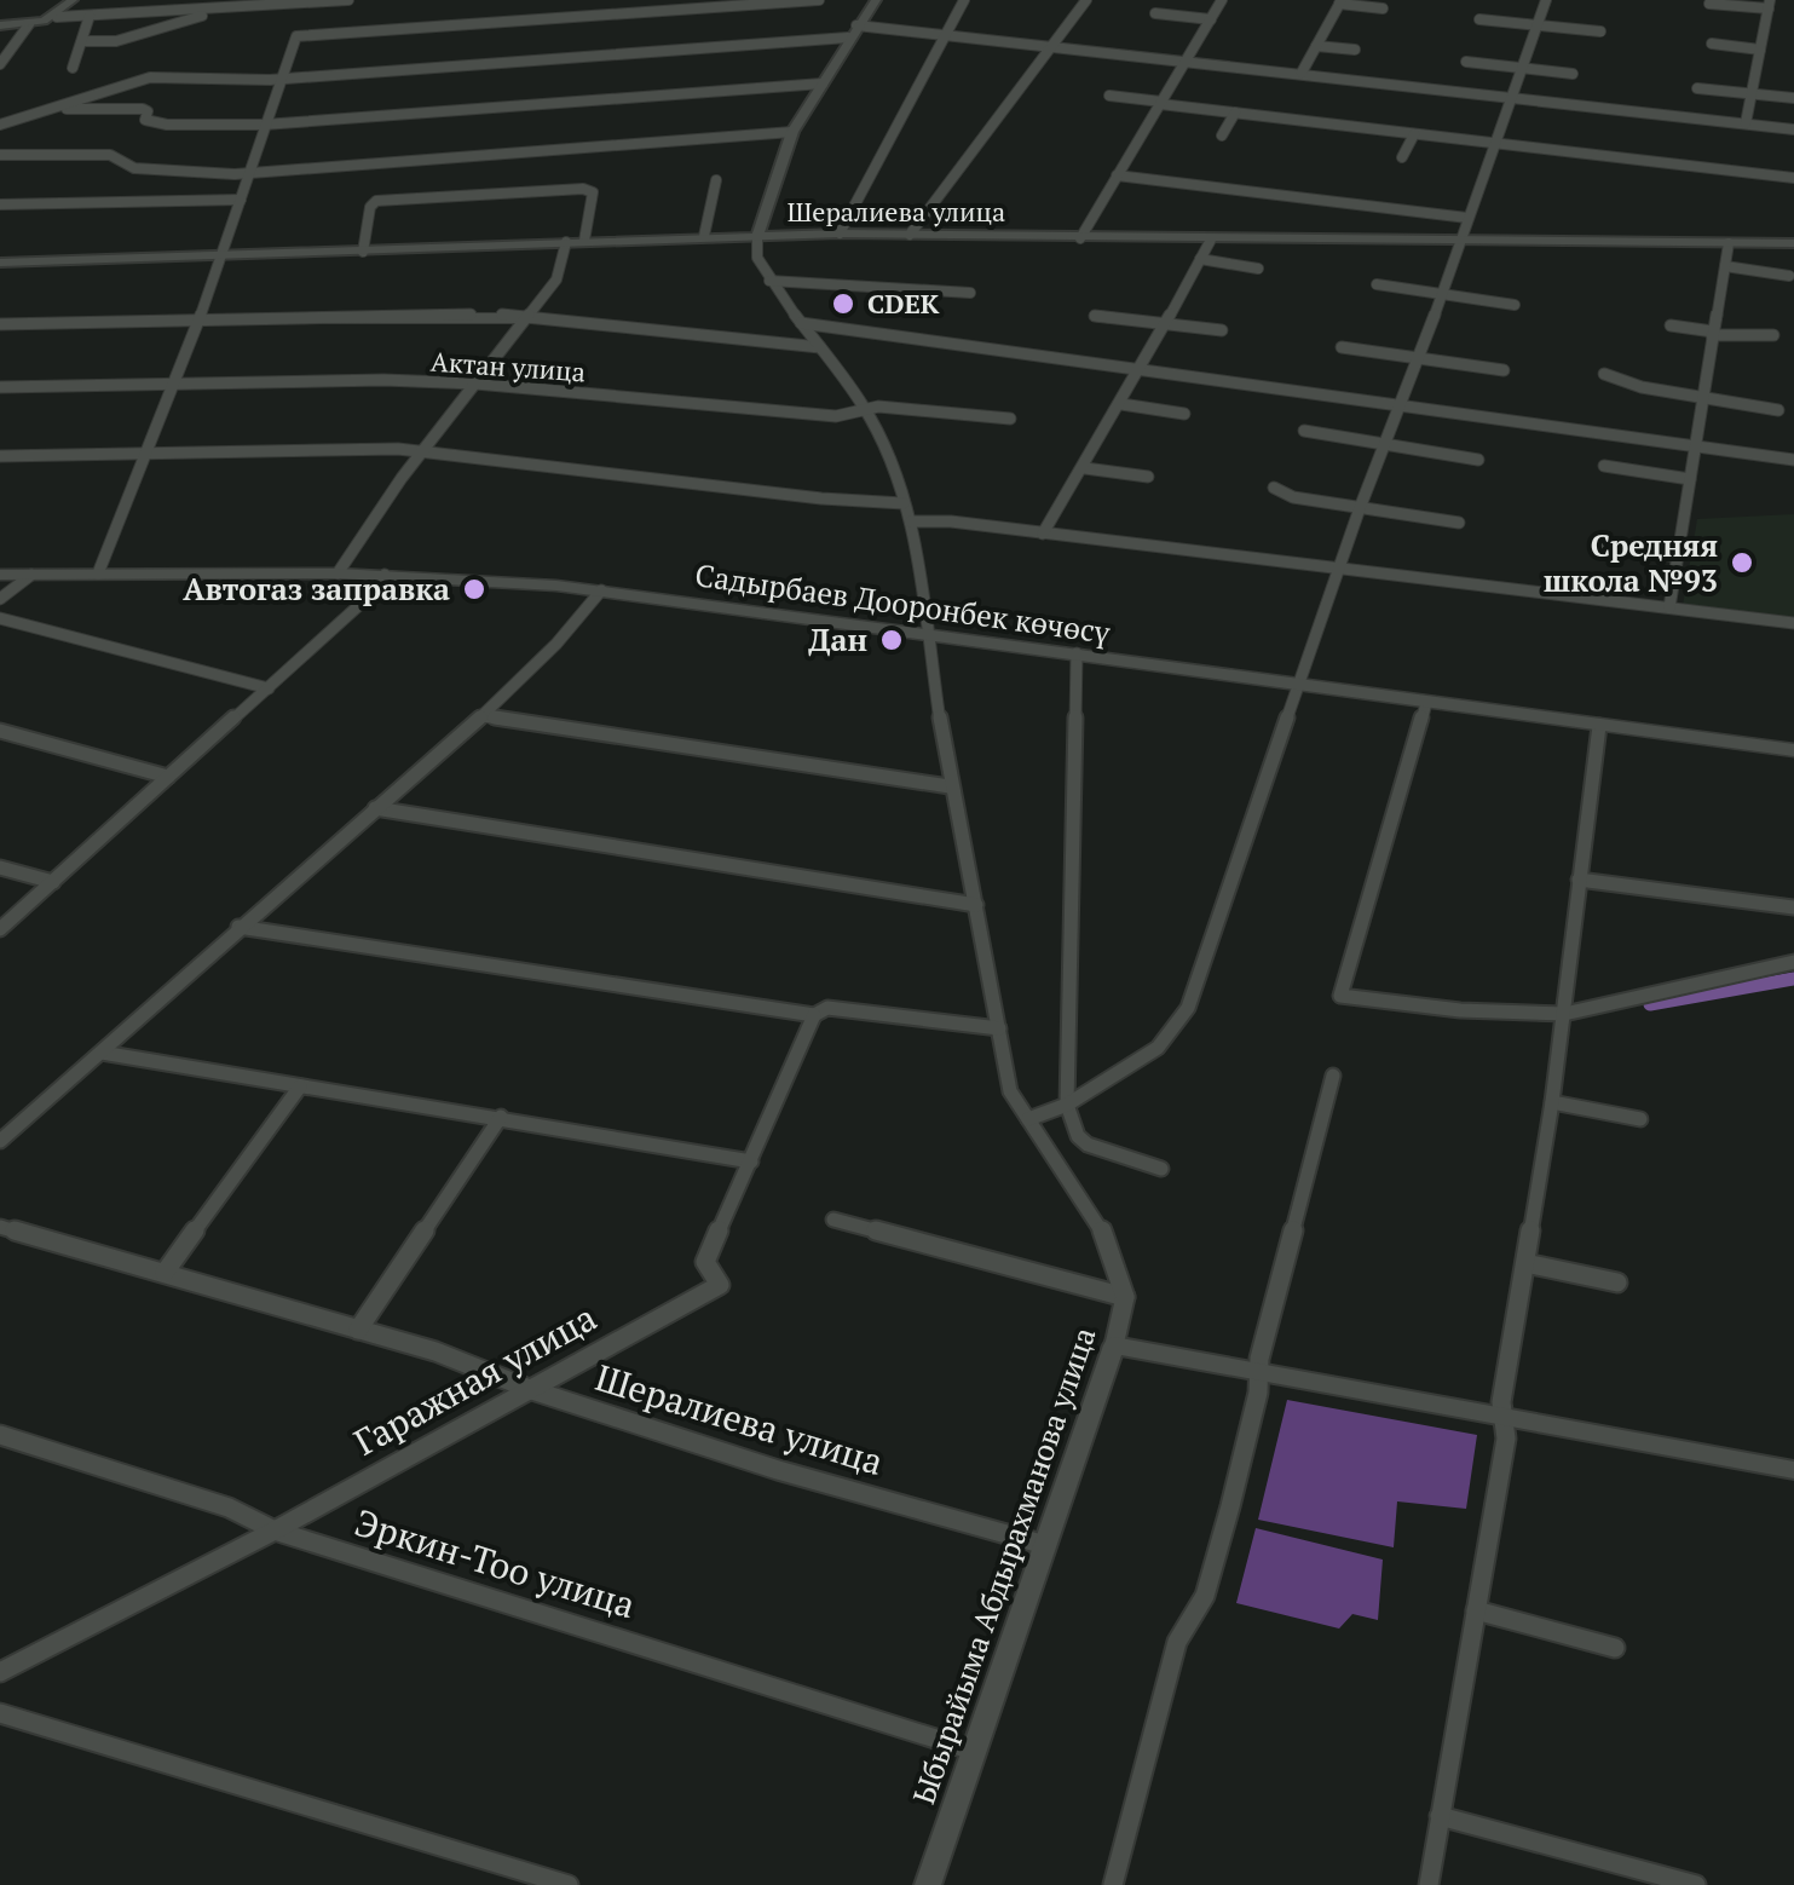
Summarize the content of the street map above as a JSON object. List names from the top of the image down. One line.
{"streets":{"main road":["Садырбаев Дооронбек көчөсү"],"street":["Шералиева улица","Актан улица","Гаражная улица","Эркин-Тоо улица","Ыбырайыма Абдырахманова улица"]},"crossings":[["Шералиева улица","Гаражная улица"],["Шералиева улица","Ыбырайыма Абдырахманова улица"],["Актан улица","Ыбырайыма Абдырахманова улица"],["Садырбаев Дооронбек көчөсү","Ыбырайыма Абдырахманова улица"],["Гаражная улица","Эркин-Тоо улица"],["Эркин-Тоо улица","Ыбырайыма Абдырахманова улица"]],"places":["CDEK","Средняя школа №93","Автогаз заправка","Дан"]}
